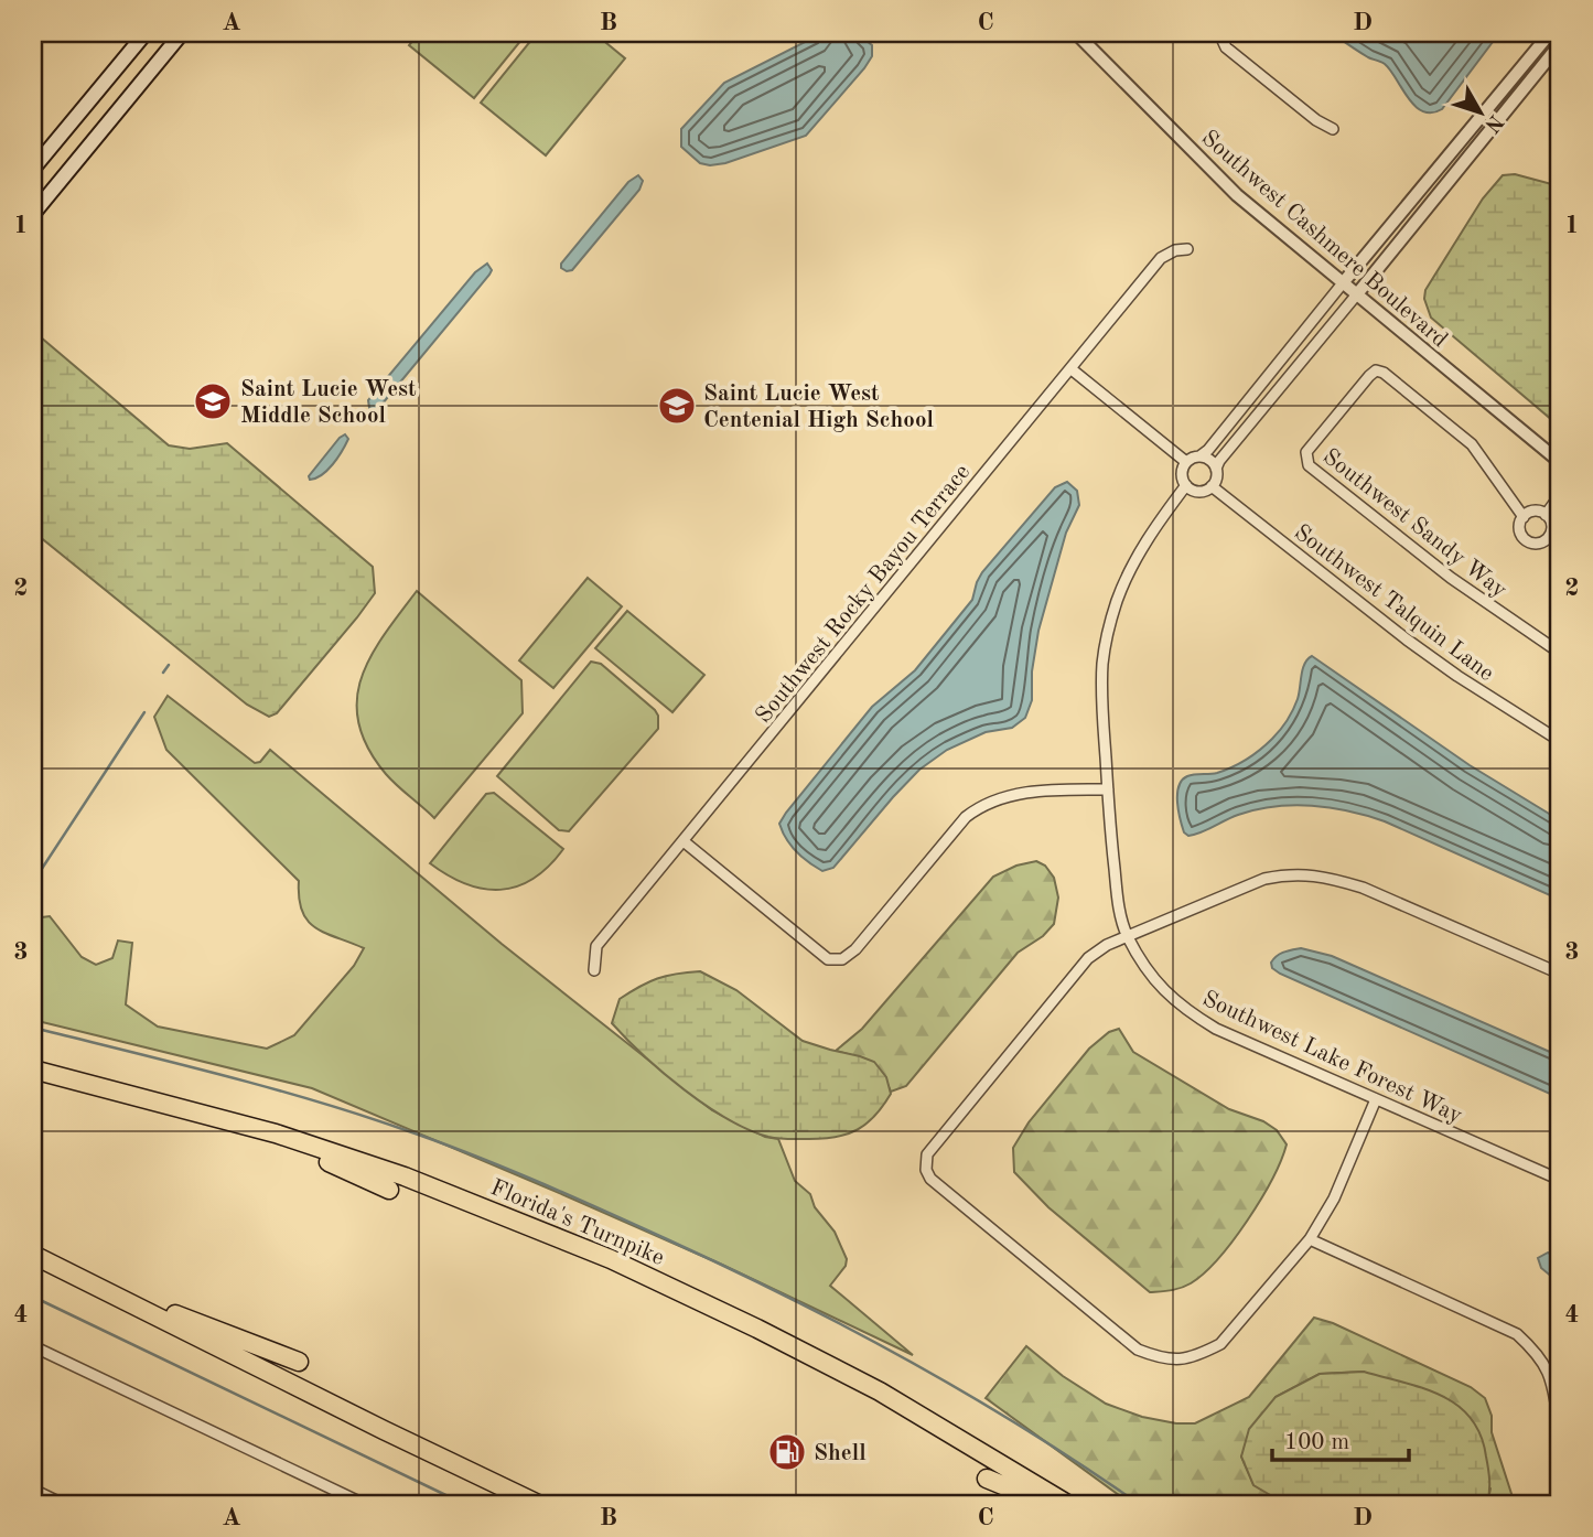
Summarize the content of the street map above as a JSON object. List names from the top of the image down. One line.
{"streets":{"highway":["Florida's Turnpike"],"street":["Southwest Cashmere Boulevard","Southwest Sandy Way","Southwest Rocky Bayou Terrace","Southwest Talquin Lane","Southwest Lake Forest Way"]},"crossings":[["Southwest Talquin Lane","Southwest Lake Forest Way"]],"places":{"school or university":["Saint Lucie West Middle School","Saint Lucie West Centenial High School"],"fuel station":["Shell"]},"scale_bar":"100 m","north":"bottom right","grid":{"columns":["A","B","C","D"],"rows":["1","2","3","4"]}}
